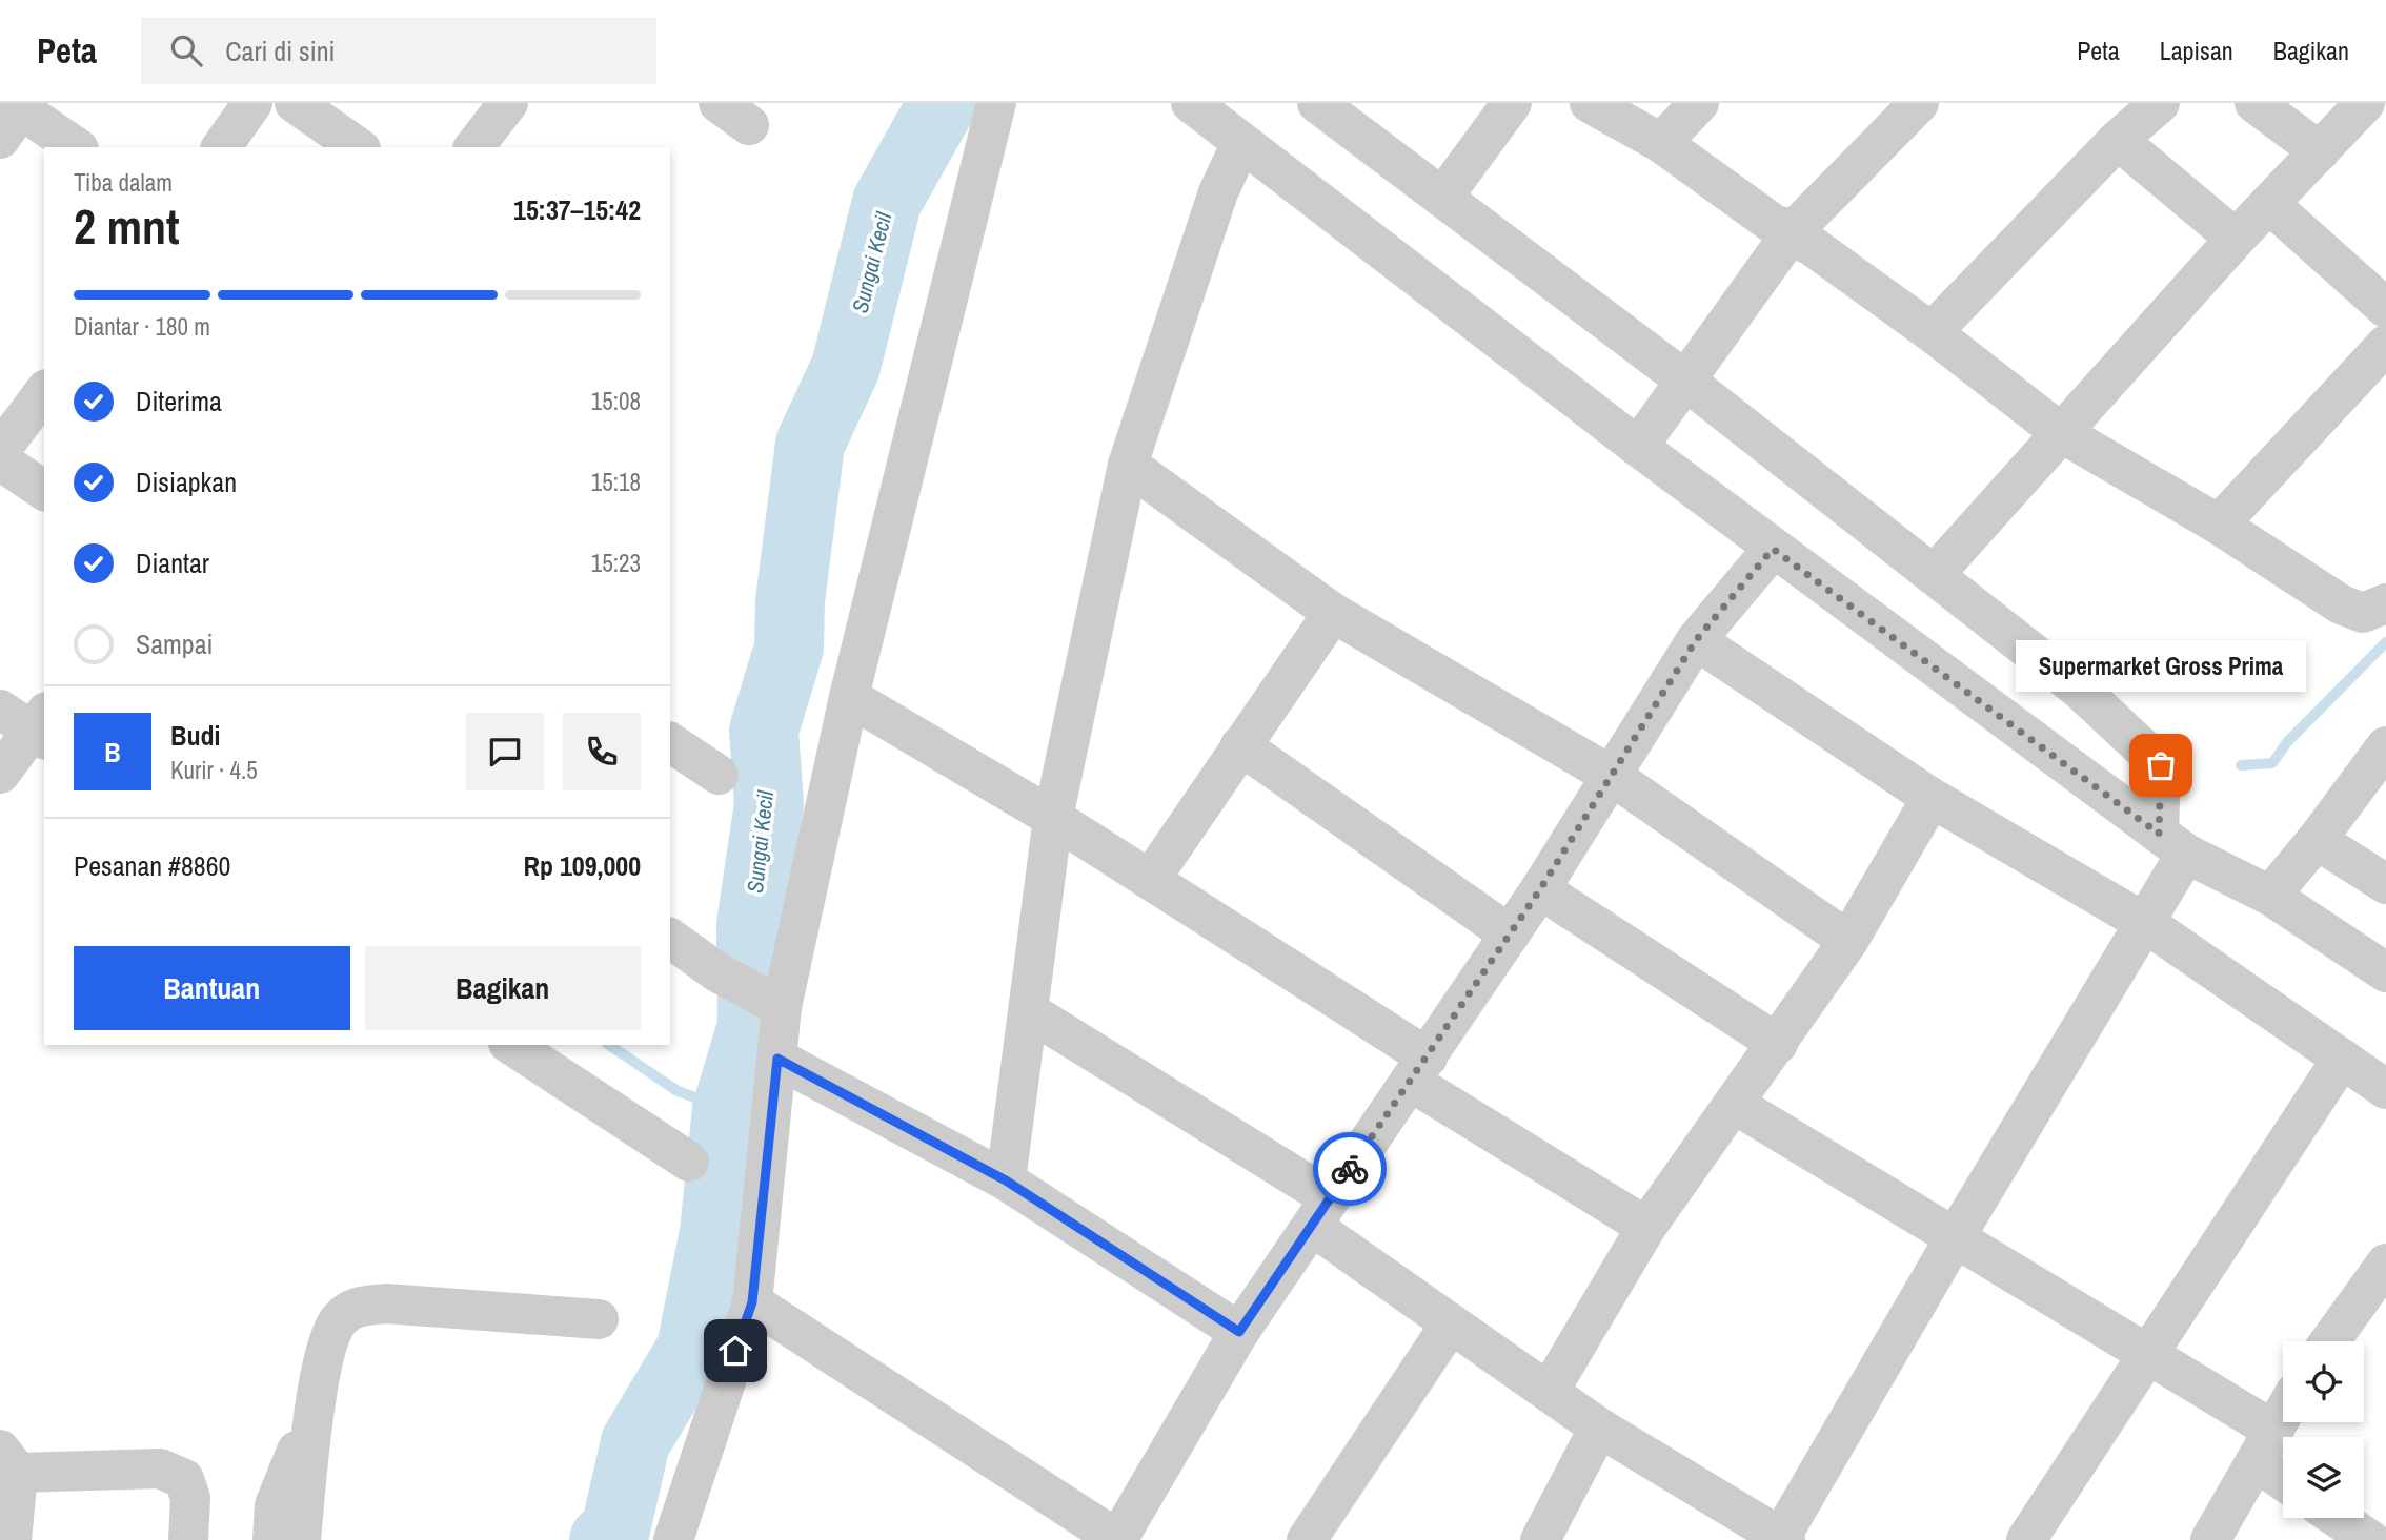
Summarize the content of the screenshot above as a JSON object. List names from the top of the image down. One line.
{"water":["Sungai Kecil"],"places":["Supermarket Gross Prima"],"page":{"header":"Peta","search":"Cari di sini","nav":["Peta","Lapisan","Bagikan"],"heading":["2 mnt","Tiba dalam","15:37–15:42"],"panel":["Budi","Kurir · 4.5","Pesanan #8860","Rp 109,000"],"bar":"Diantar · 180 m","list":[["Diterima","15:08"],["Disiapkan","15:18"],["Diantar","15:23"],"Sampai"],"bubble":"Supermarket Gross Prima","round":"B","buttons":["Bantuan","Bagikan"]}}
